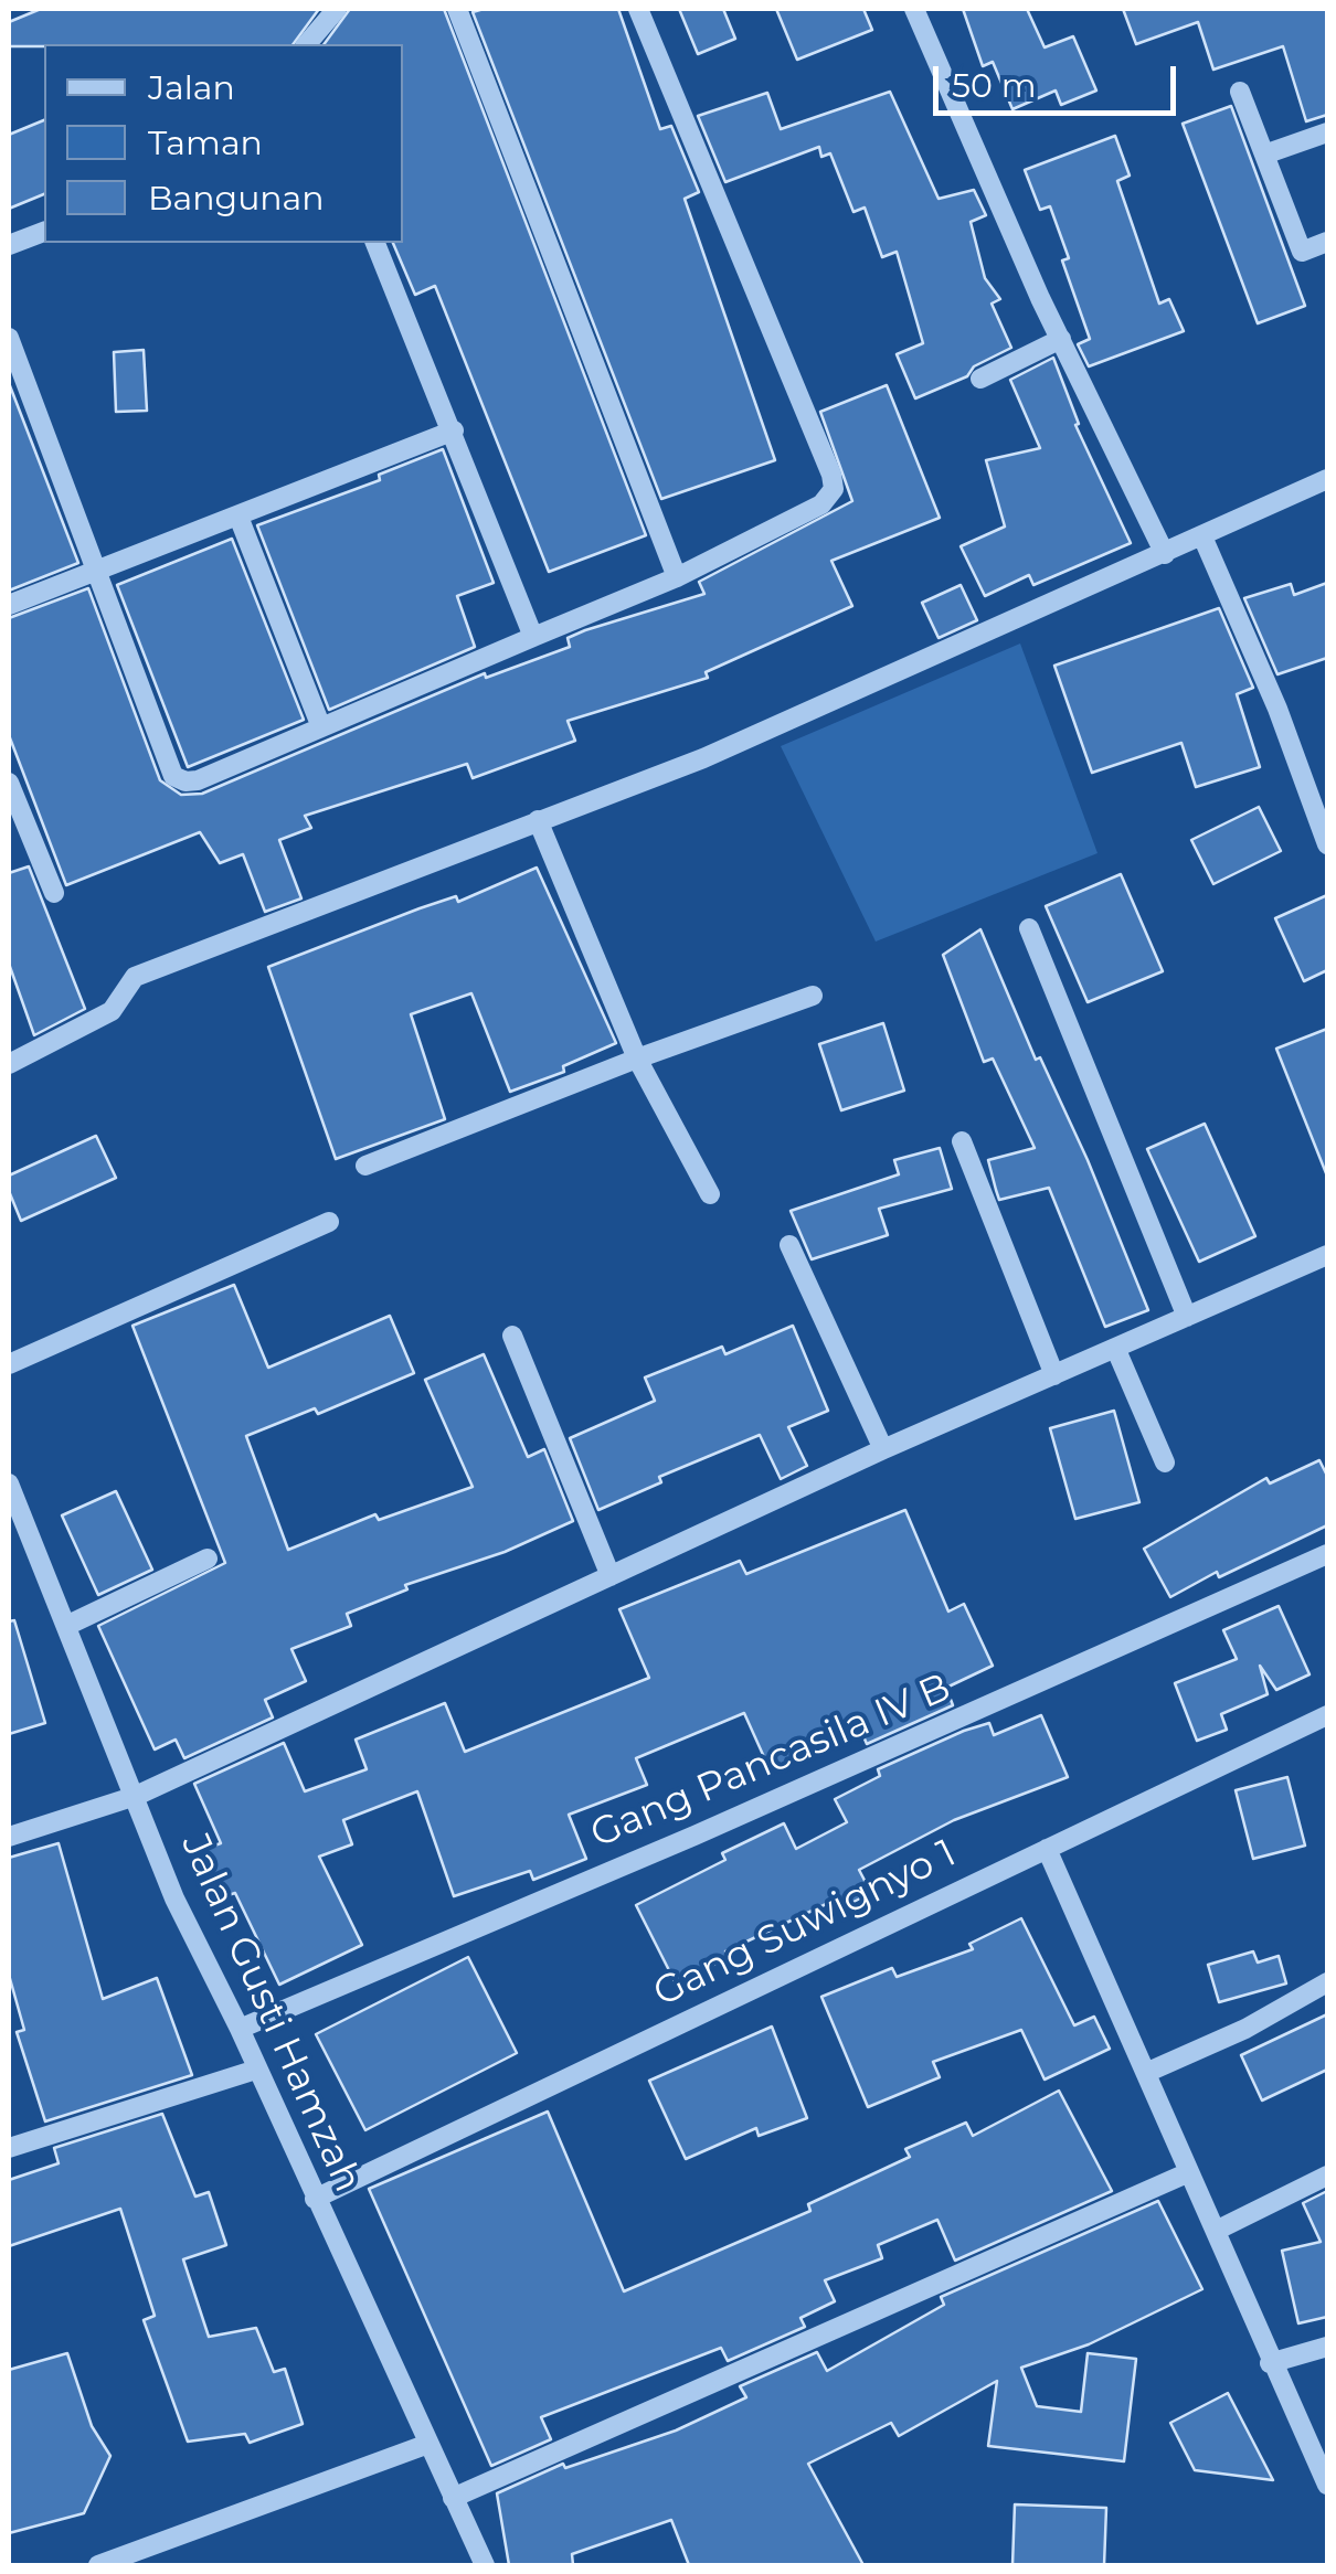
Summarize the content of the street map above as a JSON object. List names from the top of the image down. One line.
{"streets":{"street":["Gang Pancasila IV B","Gang Suwignyo 1","Jalan Gusti Hamzah"]},"crossings":[["Gang Pancasila IV B","Jalan Gusti Hamzah"],["Gang Suwignyo 1","Jalan Gusti Hamzah"]],"legend":["Jalan","Taman","Bangunan"],"scale_bar":"50 m"}
